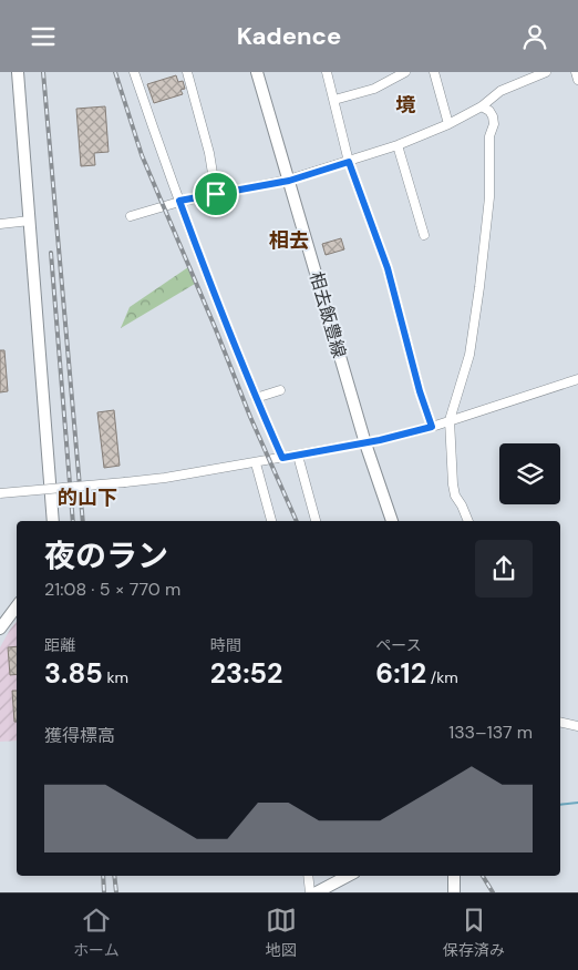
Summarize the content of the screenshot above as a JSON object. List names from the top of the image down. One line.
{"streets":{"street":["相去飯豊線"]},"districts":["境","相去","的山下"],"page":{"header":"Kadence","heading":["夜のラン","21:08 · 5 × 770 m"],"stats":[["距離","3.85 km"],["時間","23:52"],["ペース","6:12 /km"]],"chart":["獲得標高","133–137 m"],"tabs":["ホーム","地図","保存済み"]}}
